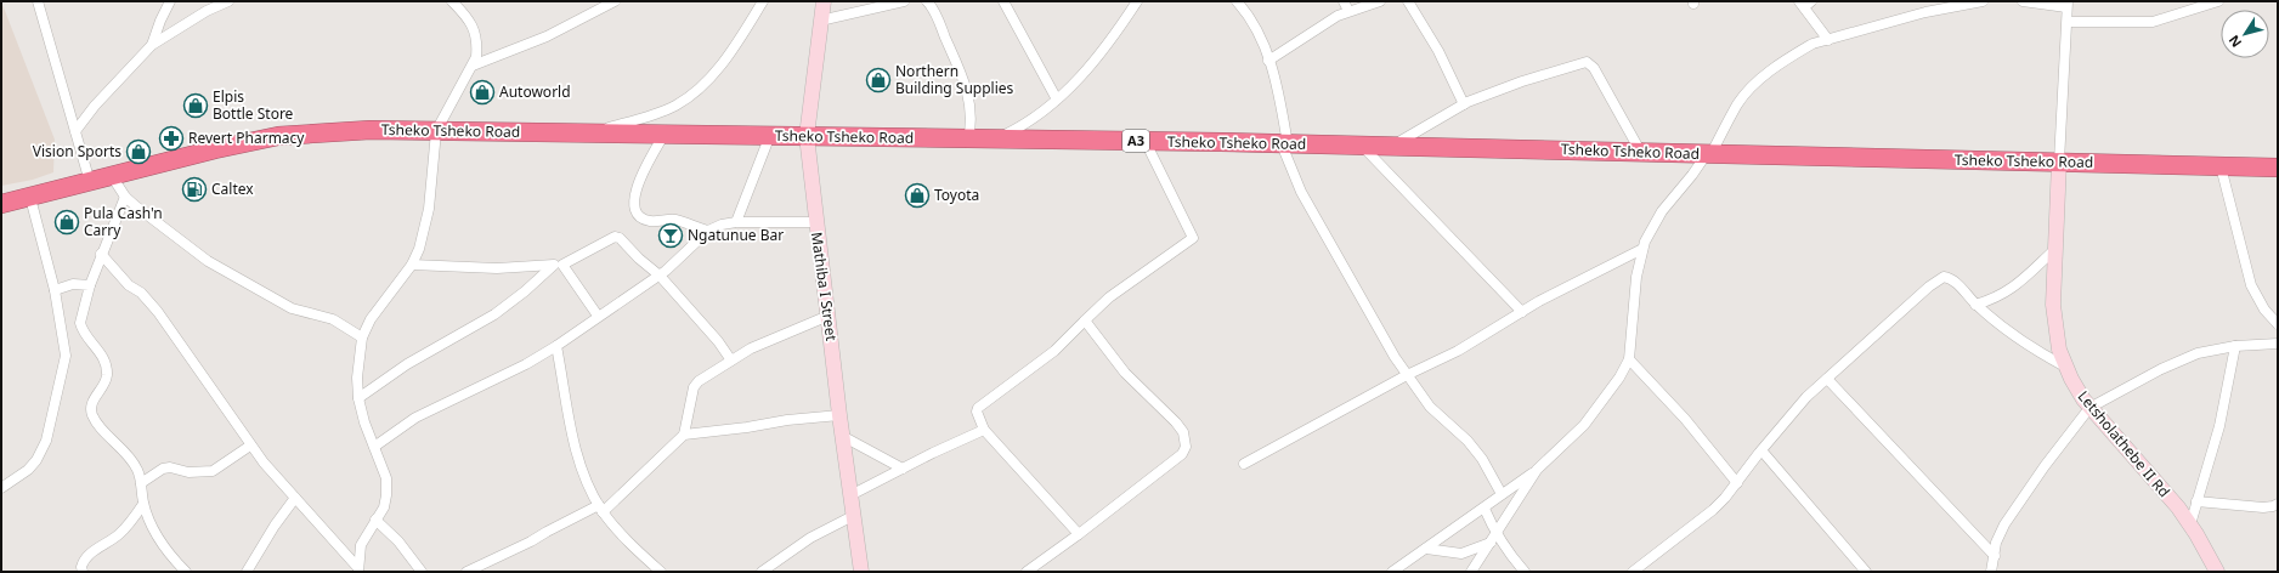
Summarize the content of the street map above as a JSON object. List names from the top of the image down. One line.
{"streets":{"highway":["Tsheko Tsheko Road","A3"],"street":["Mathiba I Street","Letsholathebe II Rd"]},"crossings":[["Tsheko Tsheko Road","Mathiba I Street"],["Tsheko Tsheko Road","Letsholathebe II Rd"]],"places":{"shop":["Northern Building Supplies","Autoworld","Elpis Bottle Store","Vision Sports","Toyota","Pula Cash'n Carry"],"pharmacy":["Revert Pharmacy"],"fuel station":["Caltex"],"bar":["Ngatunue Bar"]},"north":"bottom left"}
